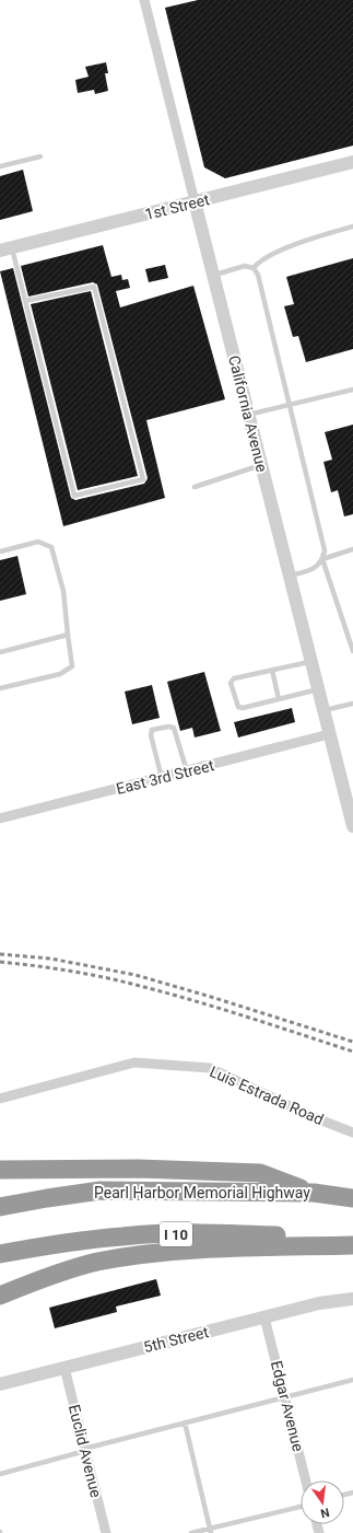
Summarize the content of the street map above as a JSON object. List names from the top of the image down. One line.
{"streets":{"highway":["Pearl Harbor Memorial Highway","I 10"],"street":["1st Street","California Avenue","East 3rd Street","Luis Estrada Road","5th Street","Edgar Avenue","Euclid Avenue"]},"crossings":[["1st Street","California Avenue"],["California Avenue","East 3rd Street"],["5th Street","Edgar Avenue"],["5th Street","Euclid Avenue"]],"north":"bottom"}
